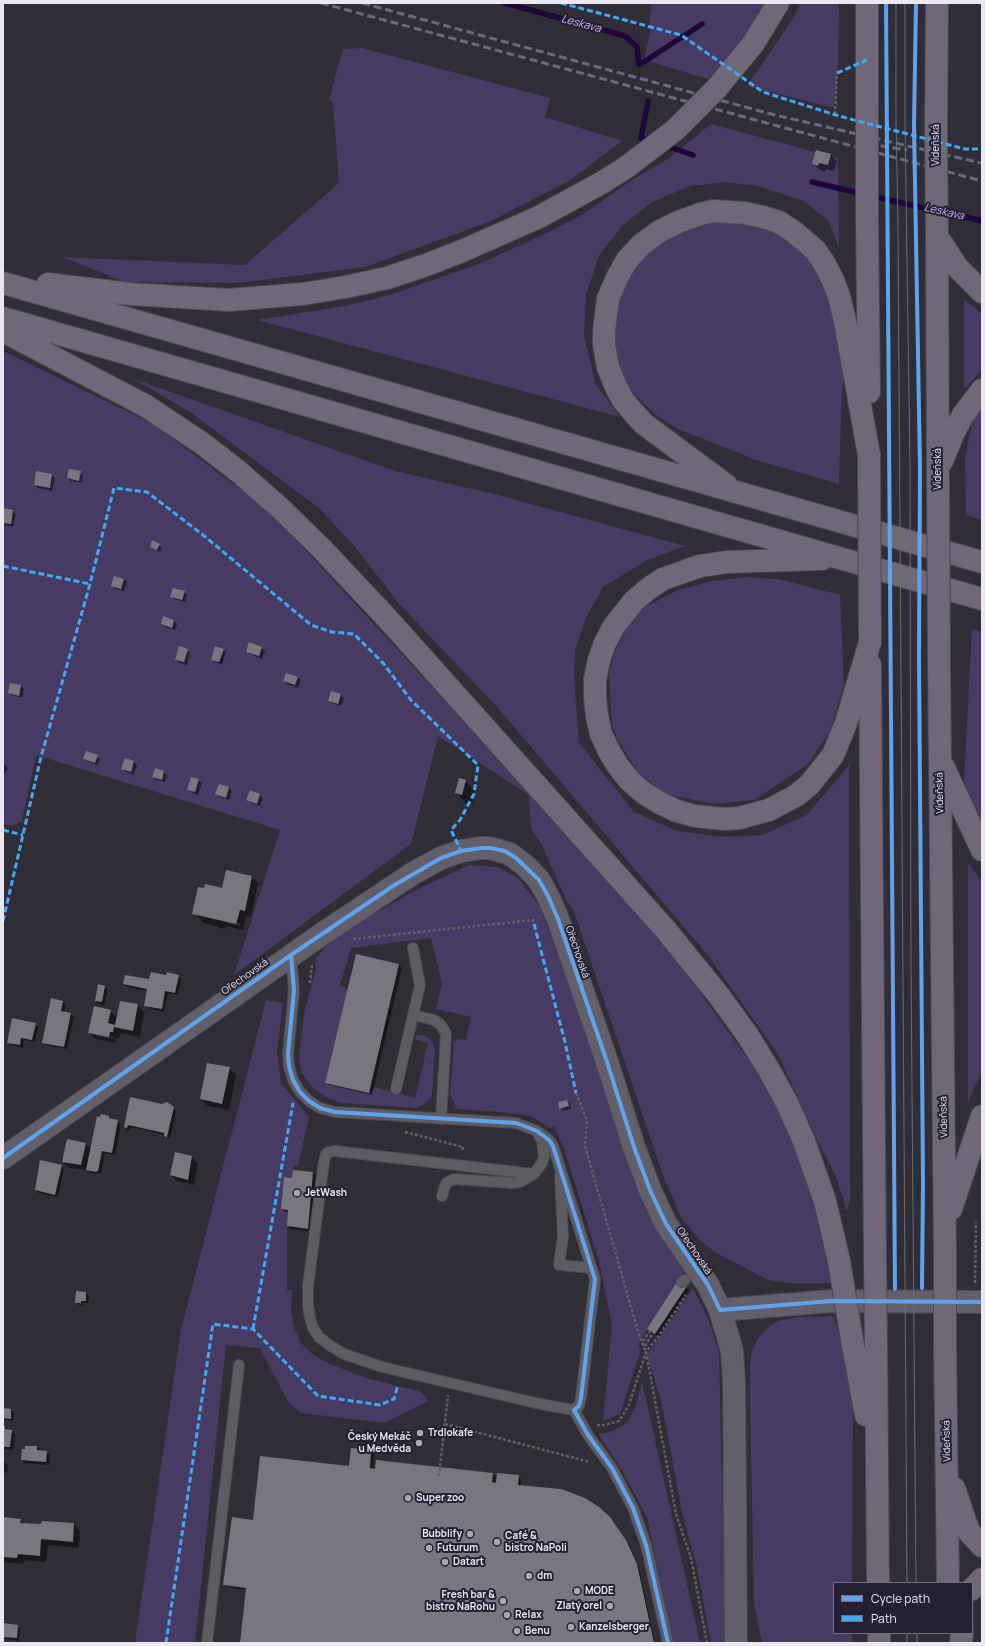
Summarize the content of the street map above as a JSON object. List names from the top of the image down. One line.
{"streets":{"highway":["Vídeňská"],"street":["Ořechovská"]},"water":["Leskava"],"places":["JetWash","Trdlokafe","Český Mekáč u Medvěda","Super zoo","Bubblify","Café & bistro NaPoli","Futurum","Datart","dm","MODE","Fresh bar & bistro NaRohu","Zlatý orel","Relax","Kanzelsberger","Benu"],"legend":["Cycle path","Path"]}
